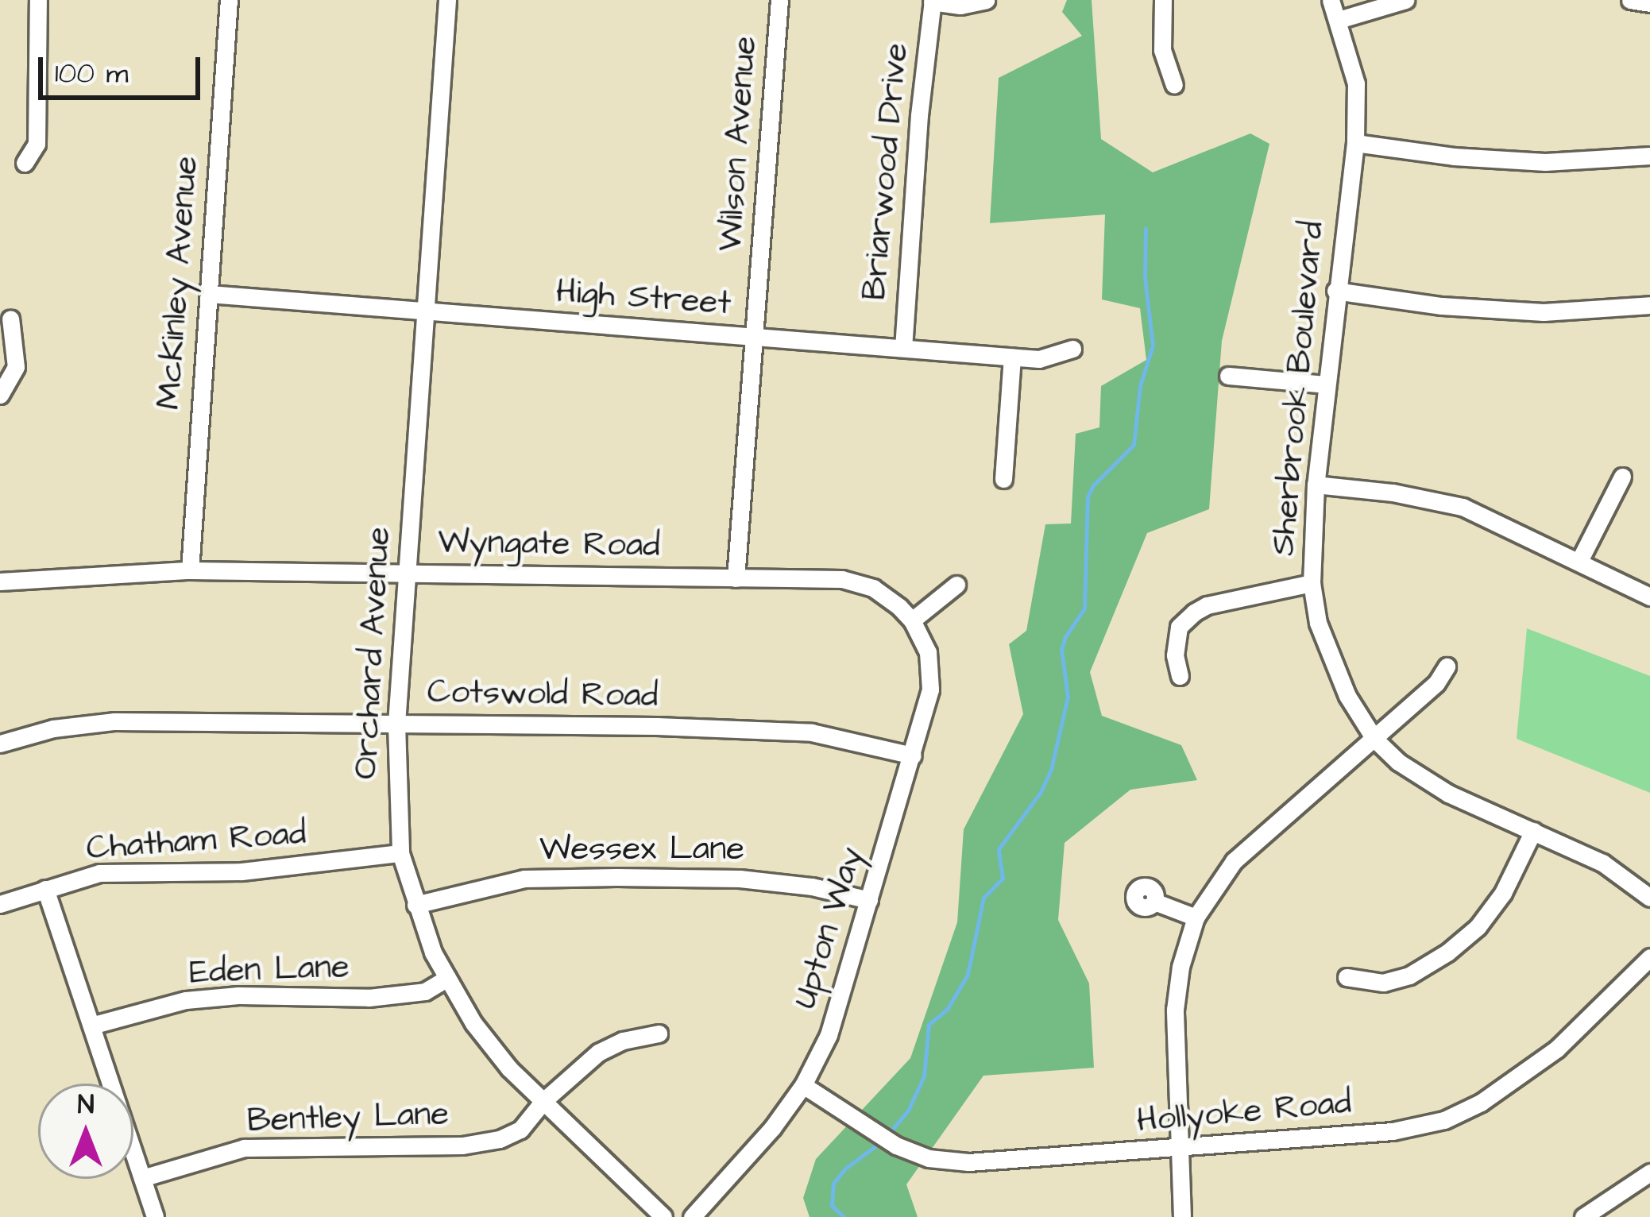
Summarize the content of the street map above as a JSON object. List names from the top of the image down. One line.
{"streets":{"street":["Wilson Avenue","Briarwood Drive","McKinley Avenue","High Street","Sherbrook Boulevard","Wyngate Road","Orchard Avenue","Cotswold Road","Chatham Road","Wessex Lane","Upton Way","Eden Lane","Hollyoke Road","Bentley Lane"]},"crossings":[["Wilson Avenue","High Street"],["Wilson Avenue","Wyngate Road"],["Briarwood Drive","High Street"],["McKinley Avenue","High Street"],["McKinley Avenue","Wyngate Road"],["High Street","Orchard Avenue"],["Wyngate Road","Orchard Avenue"],["Wyngate Road","Upton Way"],["Orchard Avenue","Cotswold Road"],["Orchard Avenue","Chatham Road"],["Orchard Avenue","Wessex Lane"],["Orchard Avenue","Eden Lane"],["Orchard Avenue","Bentley Lane"],["Cotswold Road","Upton Way"],["Wessex Lane","Upton Way"],["Upton Way","Hollyoke Road"]],"scale_bar":"100 m","north":"top"}
